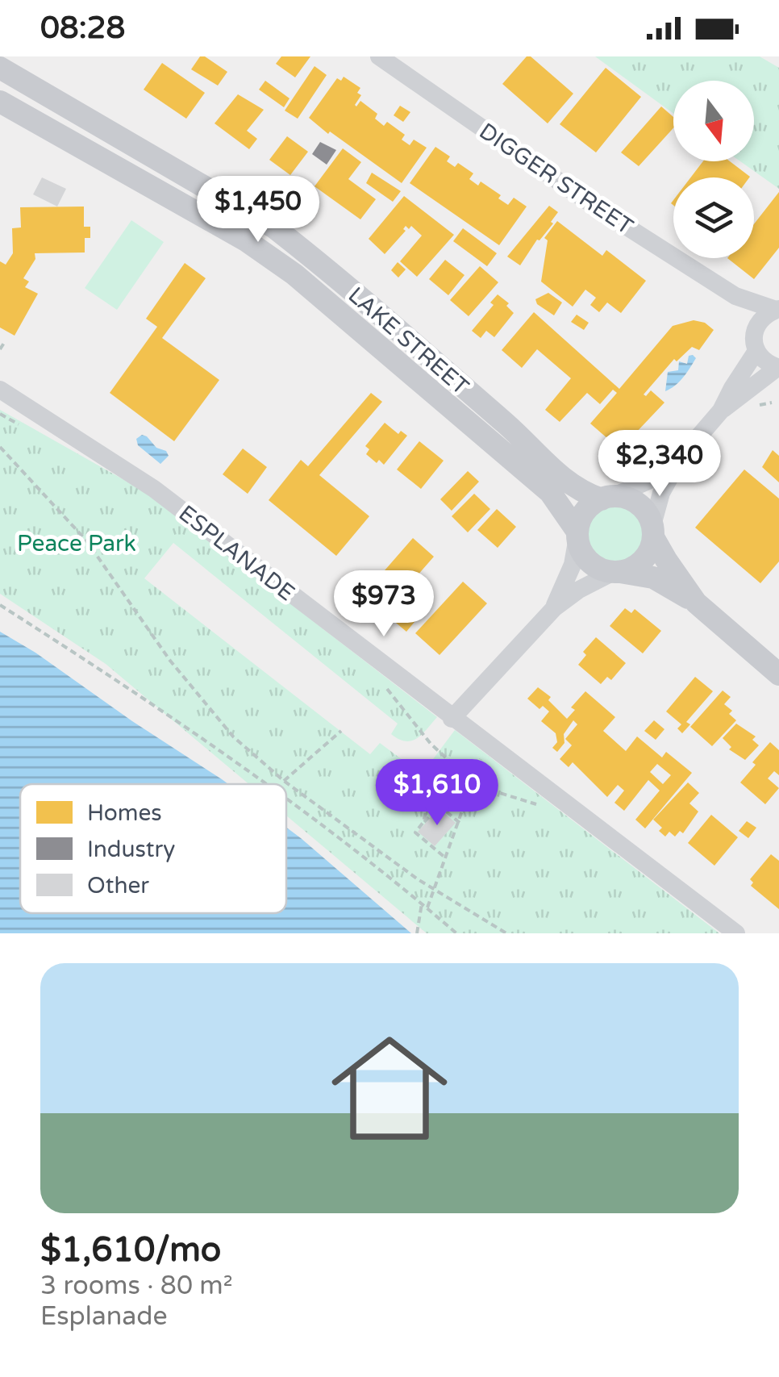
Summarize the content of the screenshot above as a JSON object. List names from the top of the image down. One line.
{"streets":{"main road":["LAKE STREET"],"street":["DIGGER STREET","ESPLANADE"]},"parks":["Peace Park"],"legend":["Homes","Industry","Other"],"north":"bottom","page":{"status":"08:28","price":["$1,450","$2,340","$973","$1,610"],"list":[{"name":"$1,610/mo","note":"3 rooms · 80 m² · Esplanade"}]}}
